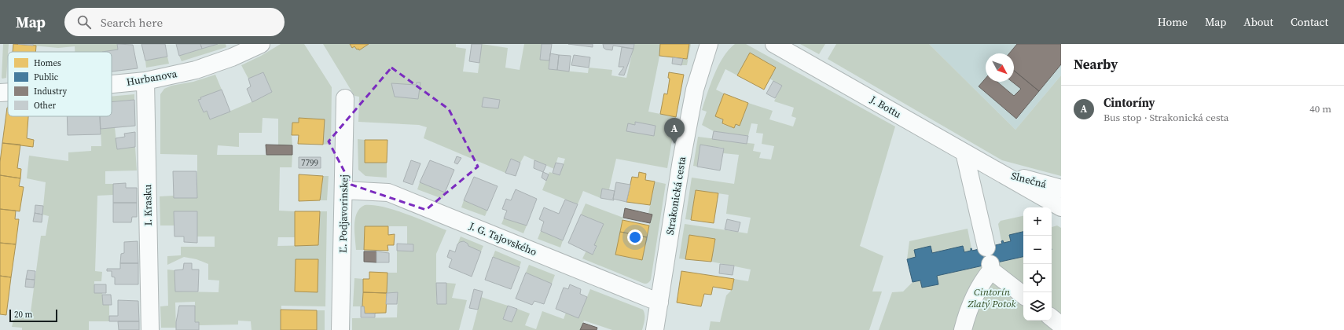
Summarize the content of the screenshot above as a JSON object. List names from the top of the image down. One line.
{"streets":{"street":["Hurbanova","J. Bottu","Slnečná","Strakonická cesta","I. Krasku","Ľ. Podjavorinskej","J. G. Tajovského"]},"crossings":[["Hurbanova","I. Krasku"],["J. Bottu","Slnečná"],["Strakonická cesta","J. G. Tajovského"],["Ľ. Podjavorinskej","J. G. Tajovského"]],"parks":["Cintorín Zlatý Potok"],"house_numbers":["7799"],"legend":["Homes","Public","Industry","Other"],"scale_bar":"20 m","north":"bottom right","page":{"header":"Map","search":"Search here","nav":["Home","Map","About","Contact"],"heading":"Nearby","list":[{"mark":"A","name":"Cintoríny","note":"Bus stop · Strakonická cesta","value":"40 m"}],"pins":"A","map_buttons":["+","−"],"scale":"20 m"}}
